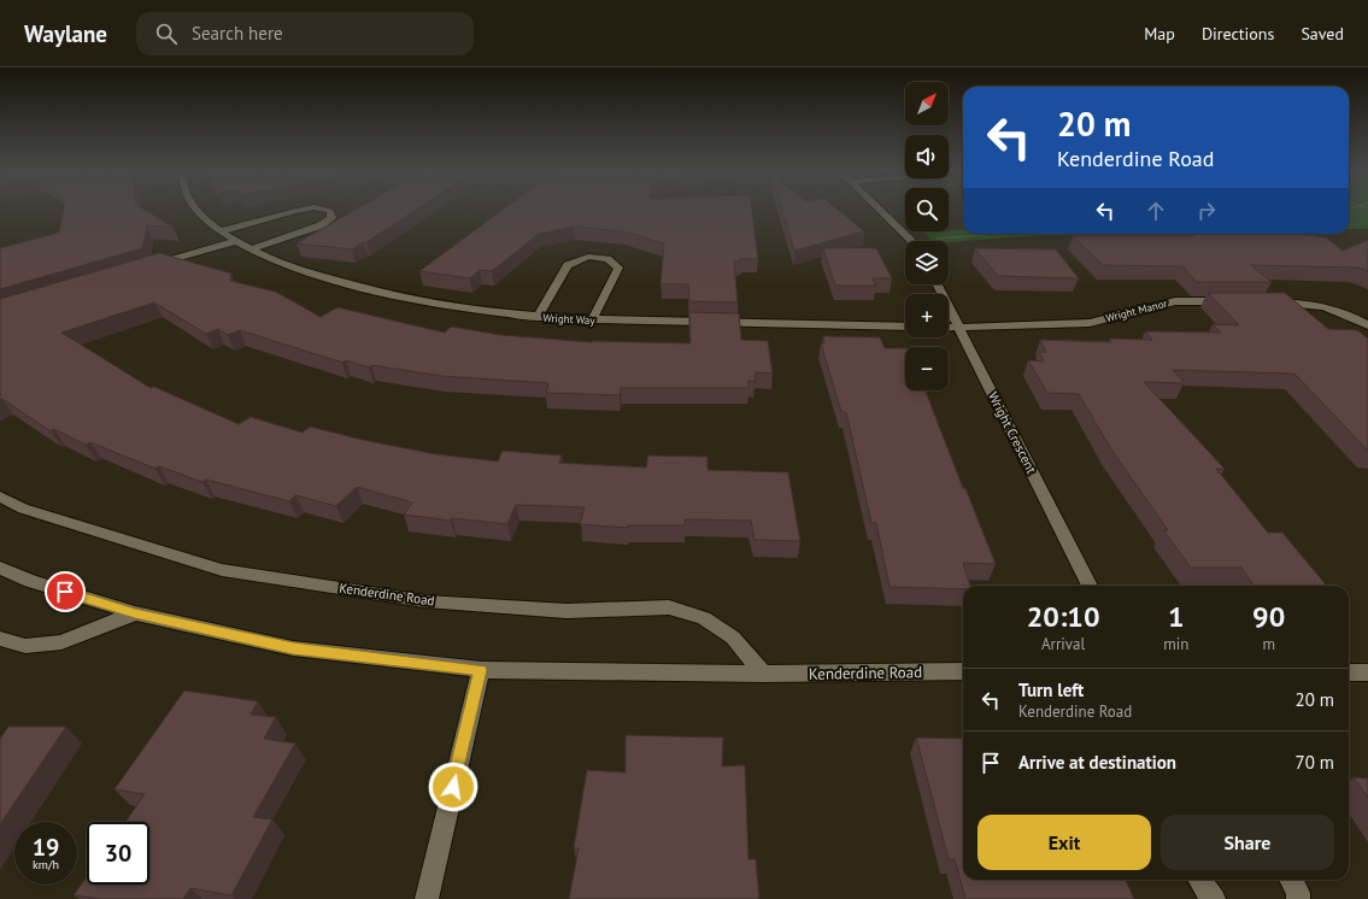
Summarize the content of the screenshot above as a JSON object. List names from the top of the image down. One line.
{"streets":{"street":["Wright Manor","Wright Way","Wright Crescent","Kenderdine Road"]},"crossings":[["Wright Manor","Wright Crescent"]],"north":"top right","page":{"header":"Waylane","search":"Search here","nav":["Map","Directions","Saved"],"map_buttons":["+","−"],"turn":["20 m","Kenderdine Road"],"eta":["20:10","Arrival","1","min","90","m"],"list":[{"name":"Turn left","note":"Kenderdine Road","value":"20 m"},{"name":"Arrive at destination","value":"70 m"}],"buttons":["Exit","Share"],"speed":"19 km/h","limit":"30"}}
